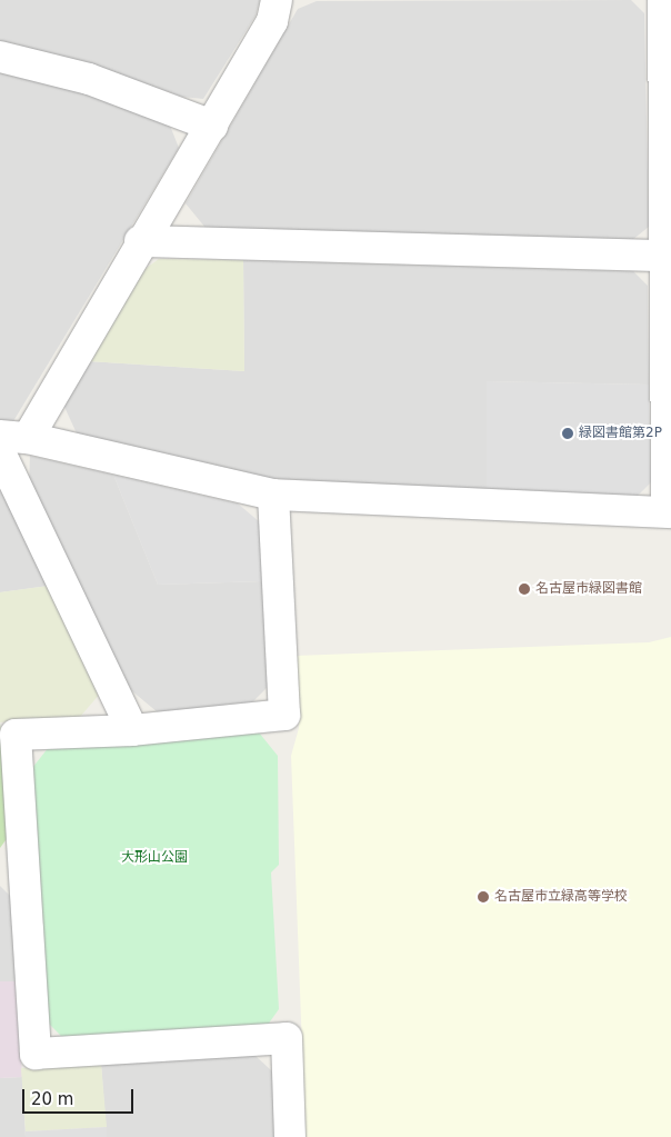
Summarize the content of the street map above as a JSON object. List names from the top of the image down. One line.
{"parks":["大形山公園"],"places":["緑図書館第2P","名古屋市緑図書館","名古屋市立緑高等学校"],"scale_bar":"20 m"}
